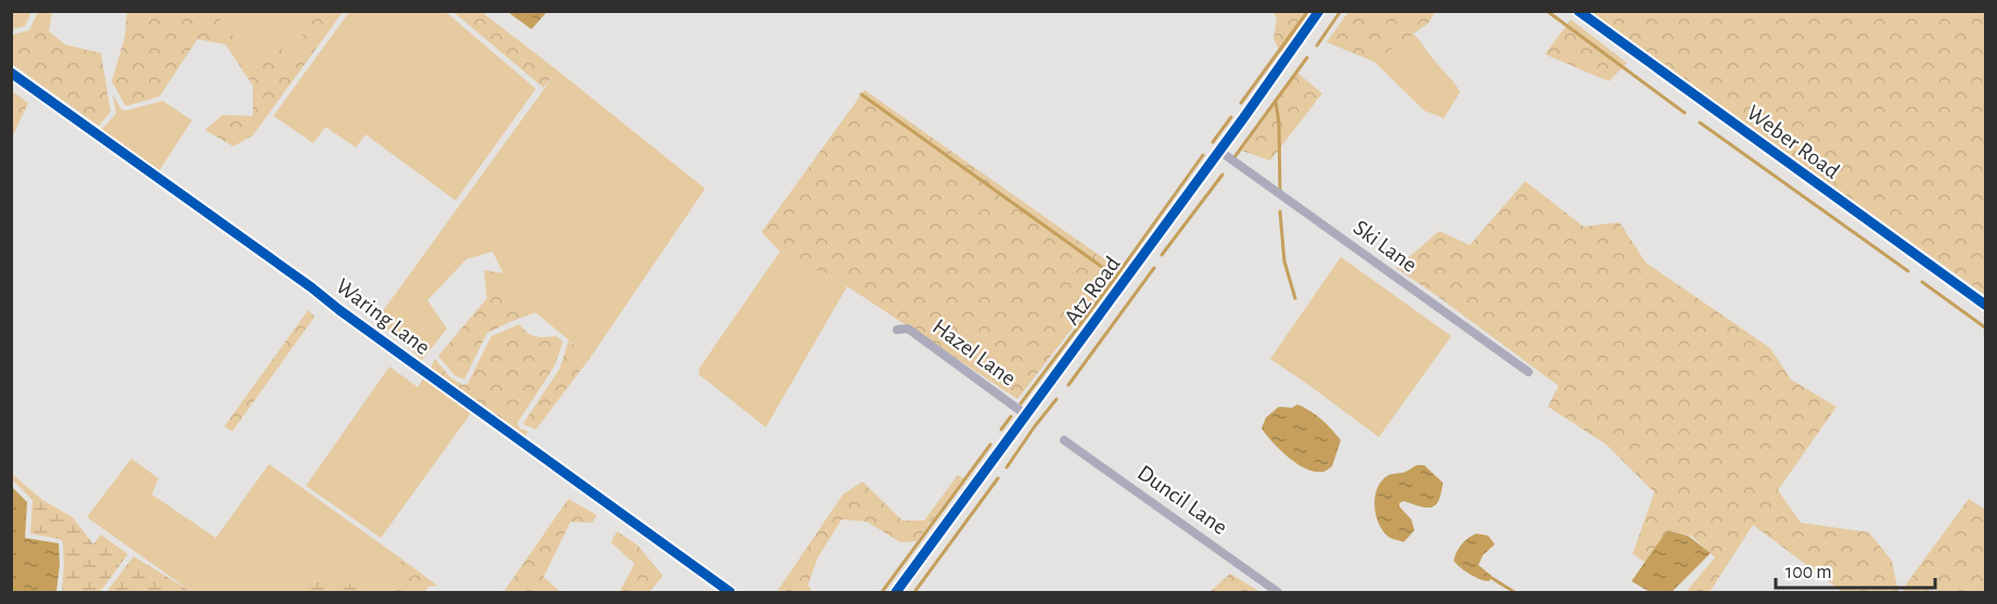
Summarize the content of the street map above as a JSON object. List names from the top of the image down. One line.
{"streets":{"street":["Weber Road","Ski Lane","Atz Road","Waring Lane","Hazel Lane","Duncil Lane"]},"crossings":[["Ski Lane","Atz Road"],["Atz Road","Hazel Lane"]],"scale_bar":"100 m"}
